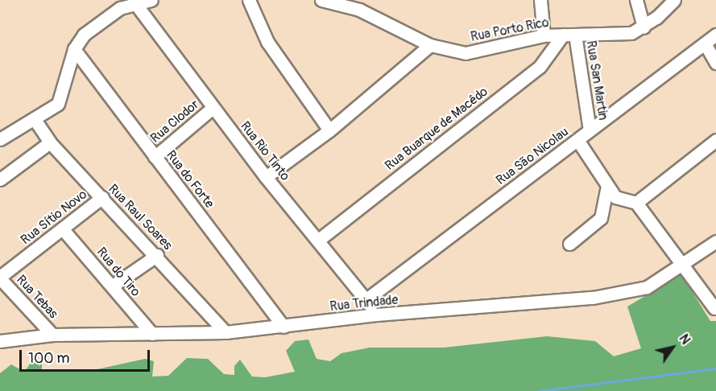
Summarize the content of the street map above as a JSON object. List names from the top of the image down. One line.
{"streets":{"street":["Rua Porto Rico","Rua San Martin","Rua Clodor","Rua Buarque de Macêdo","Rua Rio Tinto","Rua São Nicolau","Rua do Forte","Rua Sítio Novo","Rua Raul Soares","Rua do Tiro","Rua Tebas","Rua Trindade"]},"crossings":[["Rua Porto Rico","Rua San Martin"],["Rua Porto Rico","Rua Buarque de Macêdo"],["Rua San Martin","Rua Buarque de Macêdo"],["Rua San Martin","Rua São Nicolau"],["Rua Clodor","Rua Rio Tinto"],["Rua Clodor","Rua do Forte"],["Rua Buarque de Macêdo","Rua Rio Tinto"],["Rua Rio Tinto","Rua São Nicolau"],["Rua Rio Tinto","Rua Trindade"],["Rua do Forte","Rua Trindade"],["Rua Sítio Novo","Rua Raul Soares"],["Rua Sítio Novo","Rua do Tiro"],["Rua Sítio Novo","Rua Tebas"],["Rua Raul Soares","Rua Trindade"],["Rua do Tiro","Rua Trindade"],["Rua Tebas","Rua Trindade"]],"scale_bar":"100 m","north":"top right"}
